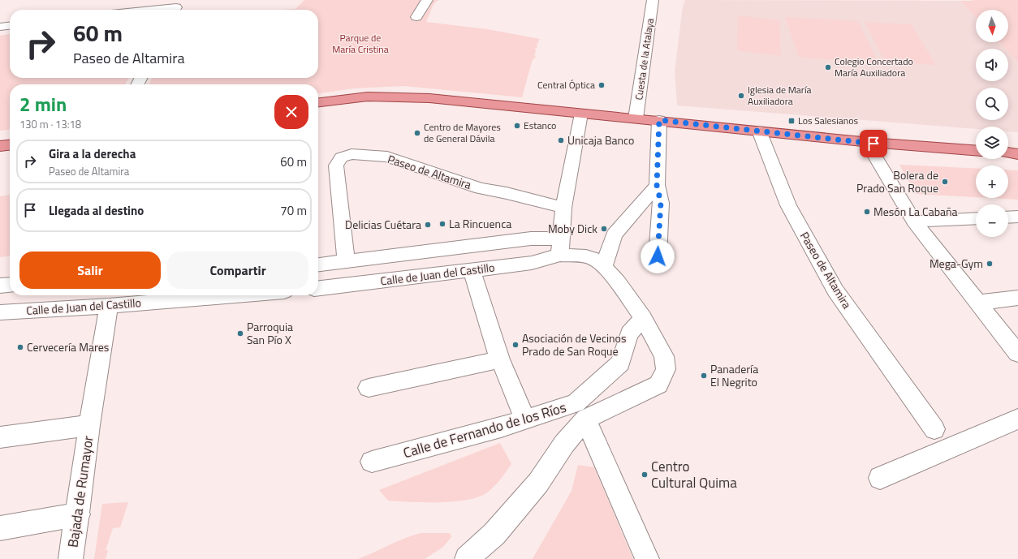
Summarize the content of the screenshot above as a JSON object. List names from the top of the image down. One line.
{"streets":{"street":["Cuesta de la Atalaya","Paseo de Altamira","Calle de Juan del Castillo","Calle de Fernando de los Ríos","Bajada de Rumayor"]},"crossings":[["Paseo de Altamira","Calle de Juan del Castillo"],["Calle de Juan del Castillo","Bajada de Rumayor"]],"parks":["Parque de María Cristina"],"places":{"other":["Colegio Concertado María Auxiliadora","Central Óptica","Iglesia de María Auxiliadora","Estanco","Centro de Mayores de General Dávila","Unicaja Banco","Bolera de Prado San Roque","Mesón La Cabaña","La Rincuenca","Delicias Cuétara","Moby Dick","Mega-Gym","Parroquia San Pío X","Asociación de Vecinos Prado de San Roque","Cervecería Mares","Panadería El Negrito","Centro Cultural Quima"],"transit":["Los Salesianos"]},"north":"bottom","page":{"map_buttons":["+","−"],"turn":["60 m","Paseo de Altamira"],"heading":["2 min","130 m · 13:18"],"list":[{"name":"Gira a la derecha","note":"Paseo de Altamira","value":"60 m"},{"name":"Llegada al destino","value":"70 m"}],"buttons":["Salir","Compartir"]}}
